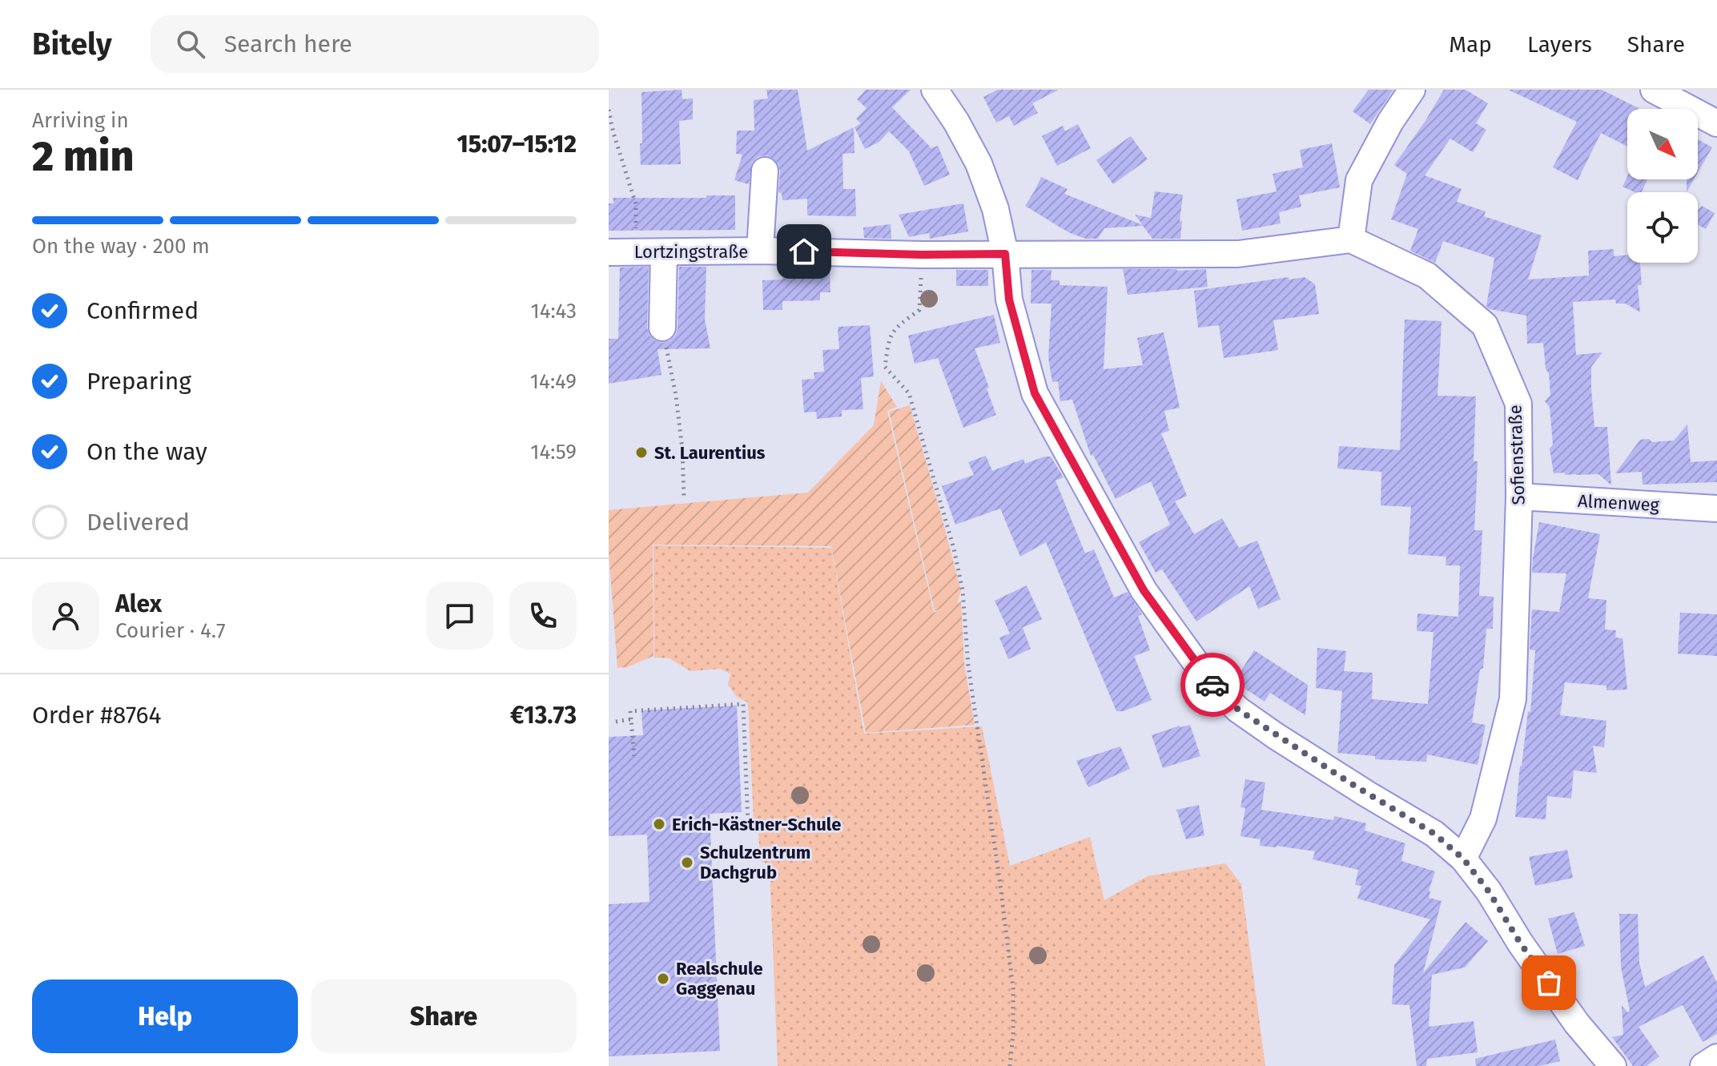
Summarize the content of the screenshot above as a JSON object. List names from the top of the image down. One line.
{"streets":{"street":["Lortzingstraße","Sofienstraße","Almenweg"]},"crossings":[["Sofienstraße","Almenweg"]],"places":["St. Laurentius","Erich-Kästner-Schule","Schulzentrum Dachgrub","Realschule Gaggenau"],"north":"bottom right","page":{"header":"Bitely","search":"Search here","nav":["Map","Layers","Share"],"heading":["2 min","Arriving in","15:07–15:12"],"panel":["Alex","Courier · 4.7","Order #8764","€13.73"],"bar":"On the way · 200 m","list":[["Confirmed","14:43"],["Preparing","14:49"],["On the way","14:59"],"Delivered"],"buttons":["Help","Share"]}}
